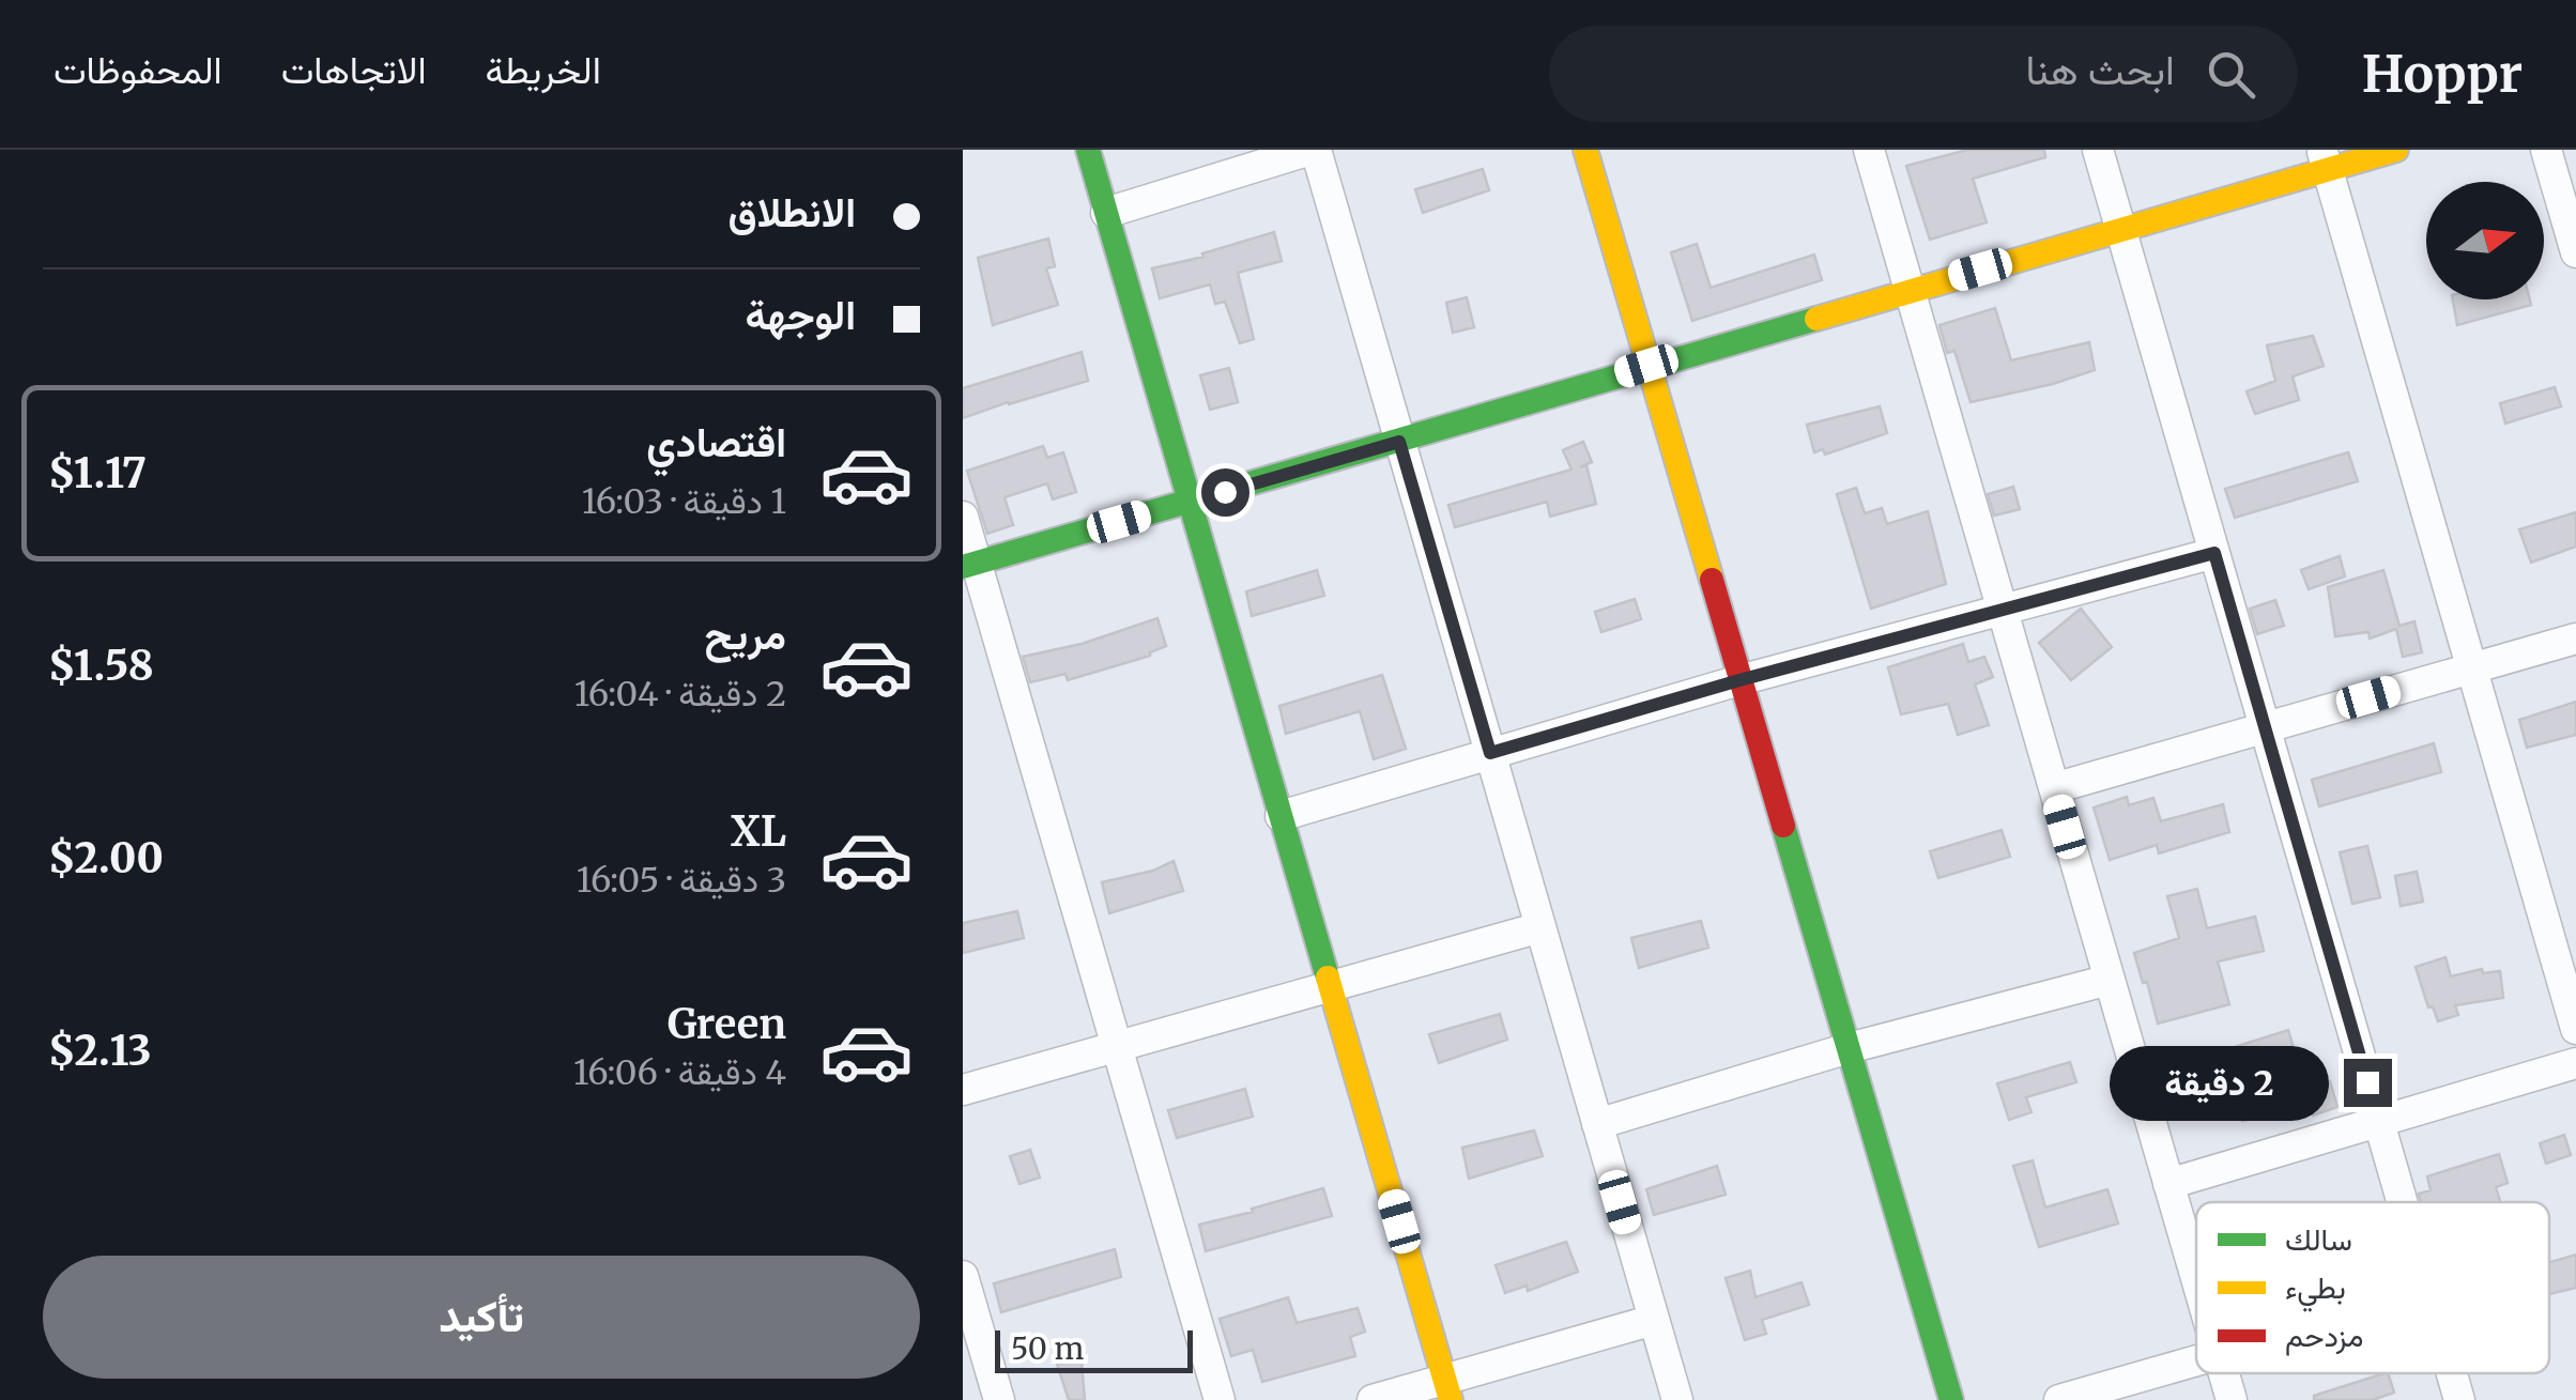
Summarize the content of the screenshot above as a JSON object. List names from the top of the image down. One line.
{"legend":["سالك","بطيء","مزدحم"],"scale_bar":"50 m","north":"right","page":{"header":"Hoppr","search":"ابحث هنا","nav":["الخريطة","الاتجاهات","المحفوظات"],"banner":["الانطلاق","الوجهة"],"list":[{"name":"اقتصادي","note":"1 دقيقة · 16:03","value":"$1.17"},{"name":"مريح","note":"2 دقيقة · 16:04","value":"$1.58"},{"name":"XL","note":"3 دقيقة · 16:05","value":"$2.00"},{"name":"Green","note":"4 دقيقة · 16:06","value":"$2.13"}],"bubble":"2 دقيقة","buttons":"تأكيد","scale":"50 m"}}
